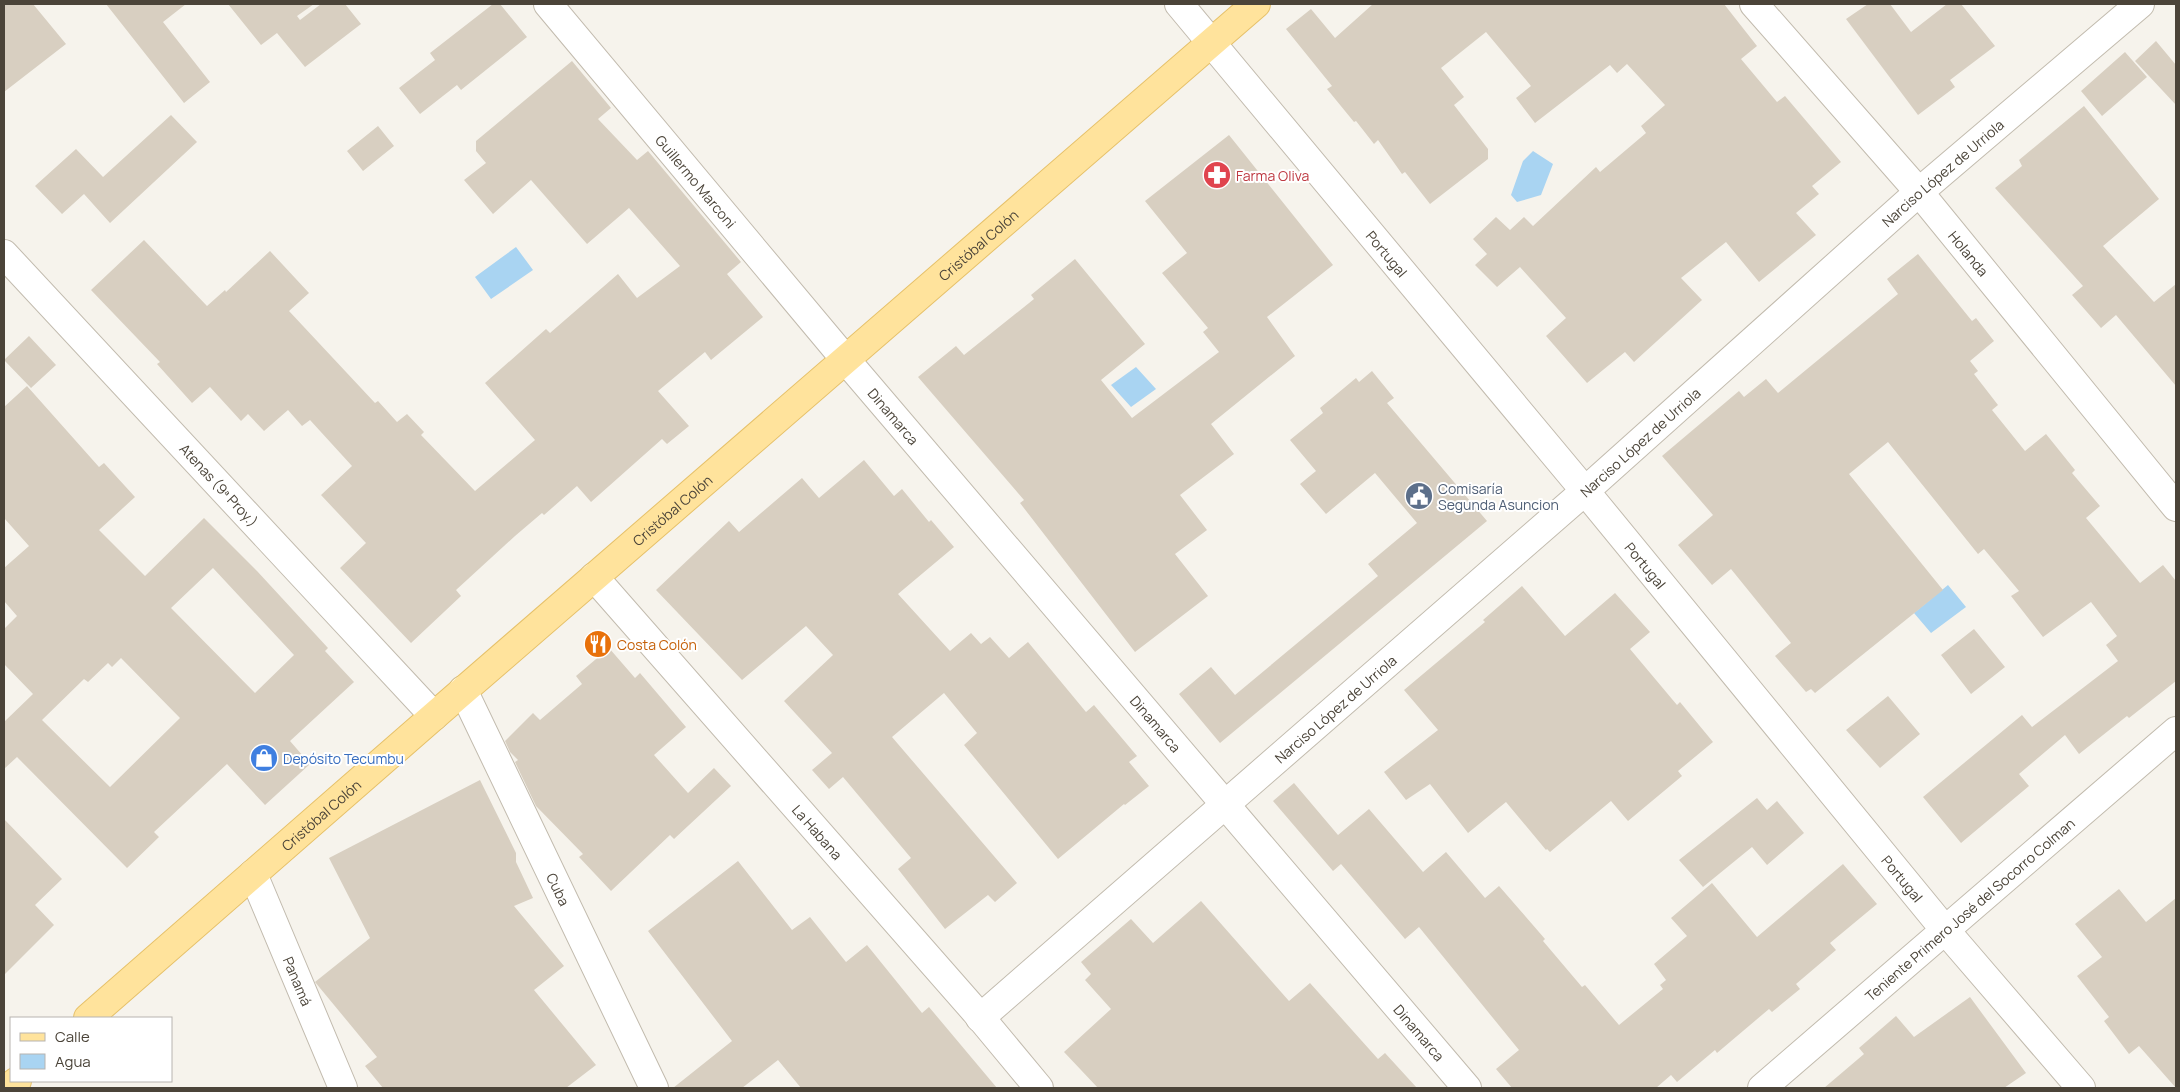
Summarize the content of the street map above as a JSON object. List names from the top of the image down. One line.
{"streets":{"main road":["Cristóbal Colón"],"street":["Narciso López de Urriola","Guillermo Marconi","Holanda","Portugal","Dinamarca","Atenas (9ª Proy.)","La Habana","Cuba","Teniente Primero José del Socorro Colman","Panamá"]},"crossings":[["Narciso López de Urriola","Holanda"],["Narciso López de Urriola","Portugal"],["Narciso López de Urriola","Dinamarca"],["Narciso López de Urriola","La Habana"],["Guillermo Marconi","Cristóbal Colón"],["Guillermo Marconi","Dinamarca"],["Cristóbal Colón","Portugal"],["Cristóbal Colón","Dinamarca"],["Cristóbal Colón","Atenas (9ª Proy.)"],["Cristóbal Colón","La Habana"],["Cristóbal Colón","Cuba"],["Cristóbal Colón","Panamá"],["Portugal","Teniente Primero José del Socorro Colman"]],"places":{"pharmacy":["Farma Oliva"],"public building":["Comisaría Segunda Asuncion"],"restaurant":["Costa Colón"],"shop":["Depósito Tecumbu"]},"legend":["Calle","Agua"]}
